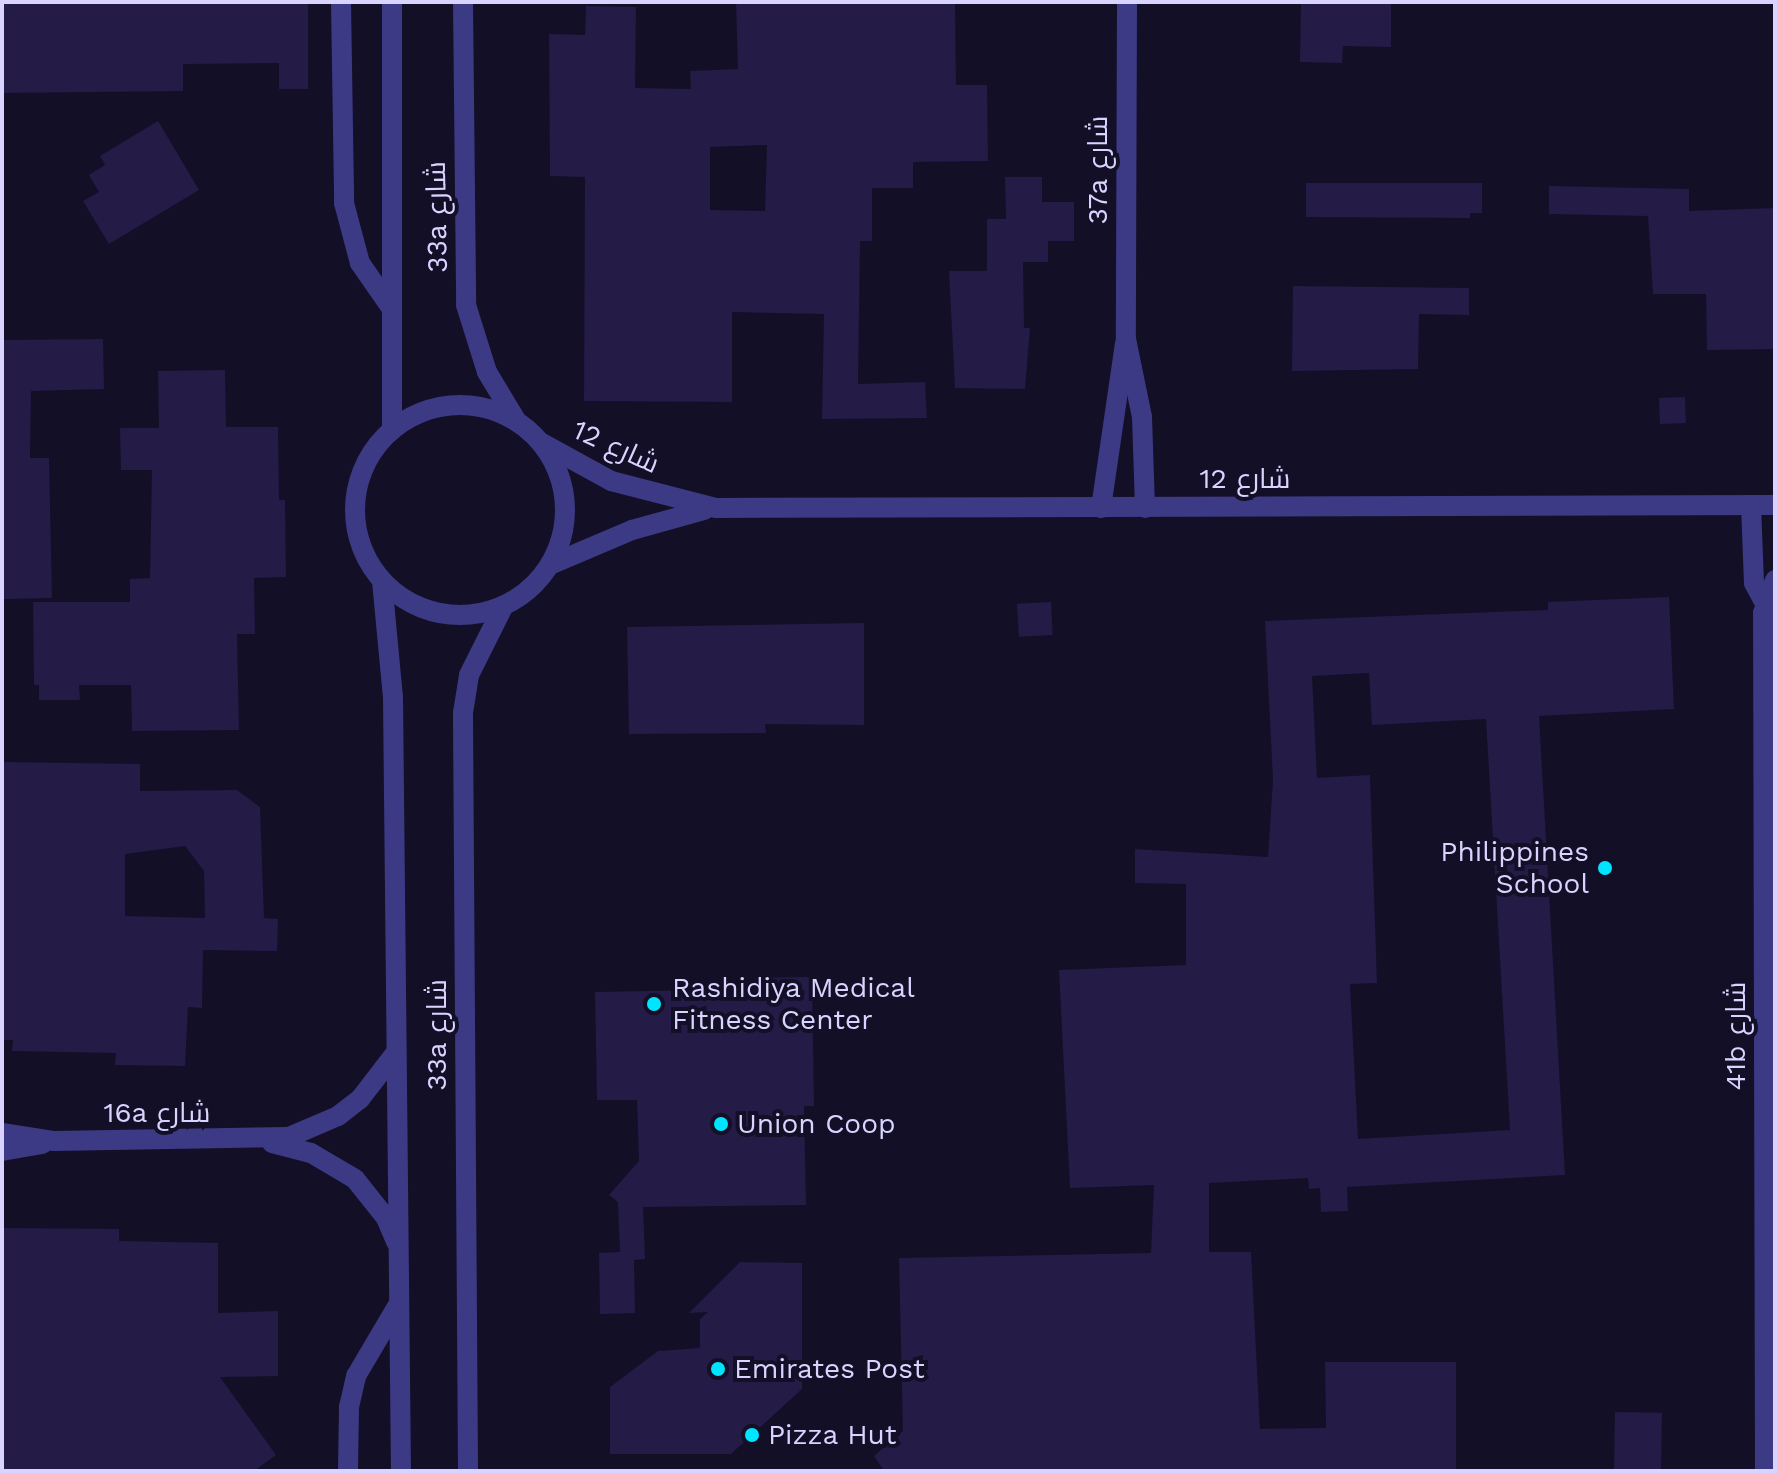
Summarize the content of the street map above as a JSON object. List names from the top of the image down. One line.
{"streets":{"street":["37a شارع","33a شارع","شارع 12","41b شارع","16a شارع"]},"crossings":[["37a شارع","شارع 12"],["33a شارع","شارع 12"],["33a شارع","16a شارع"],["شارع 12","41b شارع"]],"places":["Philippines School","Rashidiya Medical Fitness Center","Union Coop","Emirates Post","Pizza Hut"]}
